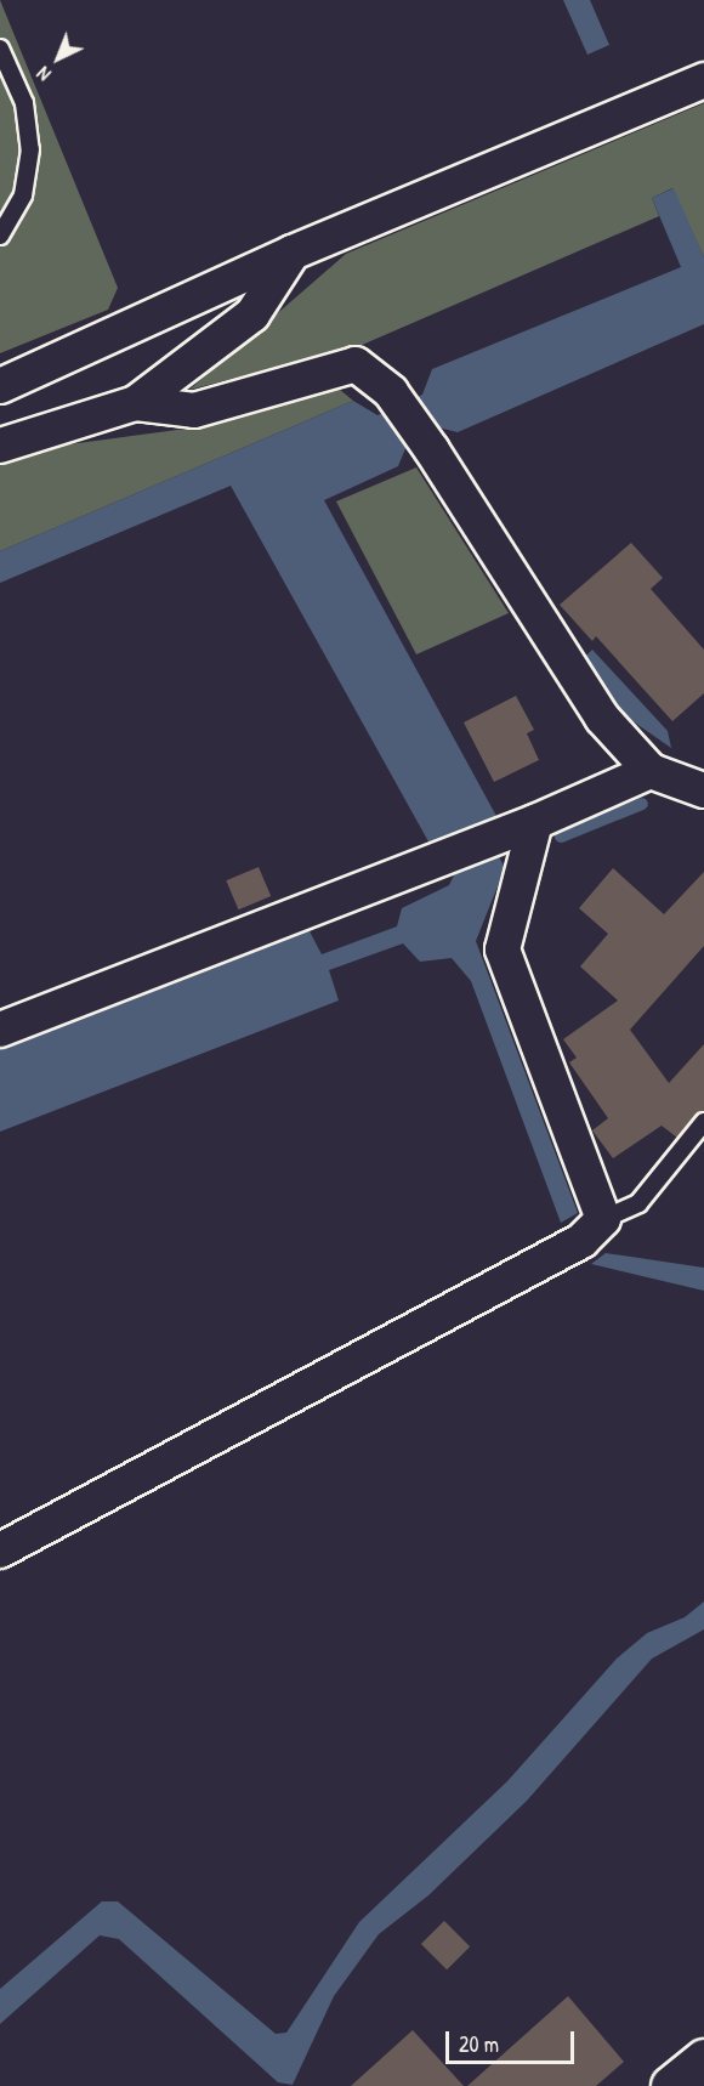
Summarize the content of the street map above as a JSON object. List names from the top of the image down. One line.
{"scale_bar":"20 m","north":"bottom left"}
